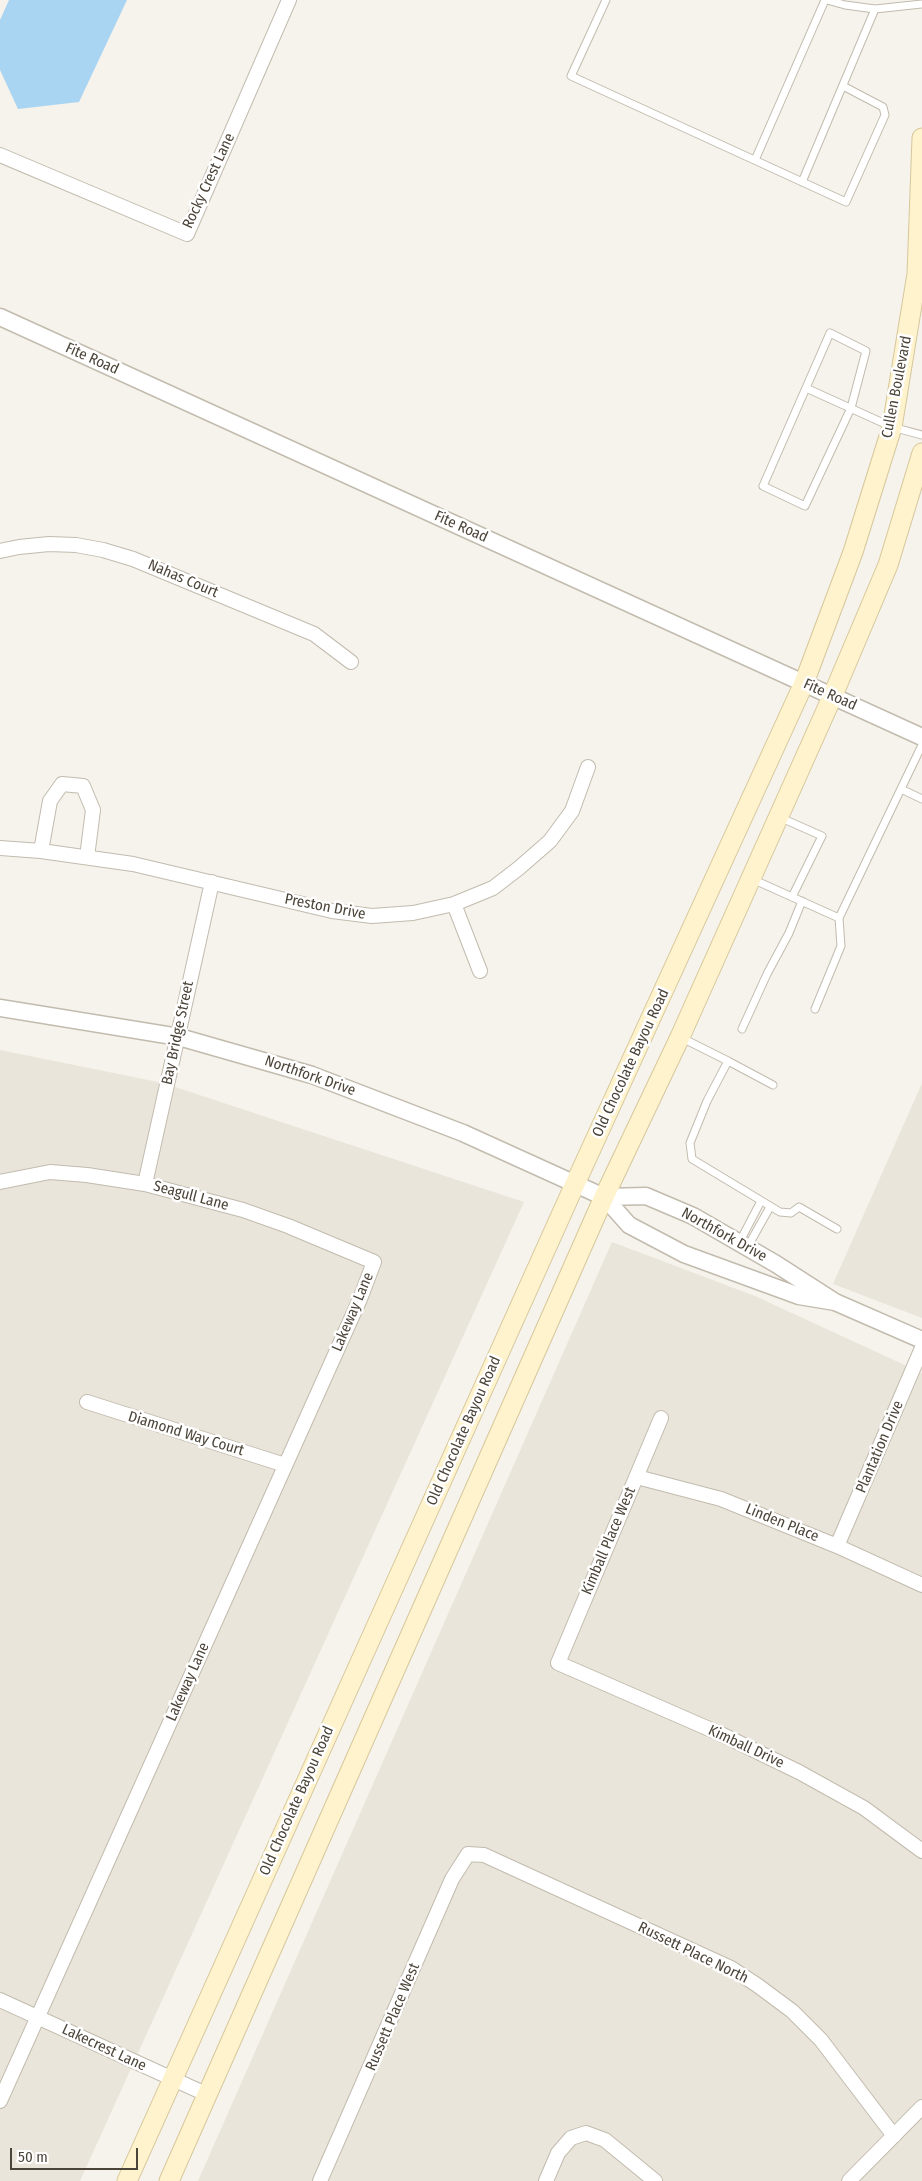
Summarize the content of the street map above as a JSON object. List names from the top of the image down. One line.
{"streets":{"main road":["Cullen Boulevard","Old Chocolate Bayou Road"],"street":["Rocky Crest Lane","Fite Road","Nahas Court","Preston Drive","Bay Bridge Street","Northfork Drive","Seagull Lane","Lakeway Lane","Diamond Way Court","Plantation Drive","Linden Place","Kimball Place West","Kimball Drive","Russett Place North","Russett Place West","Lakecrest Lane"]},"crossings":[["Fite Road","Cullen Boulevard"],["Fite Road","Old Chocolate Bayou Road"],["Cullen Boulevard","Old Chocolate Bayou Road"],["Preston Drive","Bay Bridge Street"],["Bay Bridge Street","Northfork Drive"],["Bay Bridge Street","Seagull Lane"],["Old Chocolate Bayou Road","Northfork Drive"],["Old Chocolate Bayou Road","Lakecrest Lane"],["Seagull Lane","Lakeway Lane"],["Lakeway Lane","Diamond Way Court"],["Lakeway Lane","Lakecrest Lane"],["Plantation Drive","Linden Place"],["Linden Place","Kimball Place West"],["Kimball Place West","Kimball Drive"],["Russett Place North","Russett Place West"]],"scale_bar":"50 m"}
